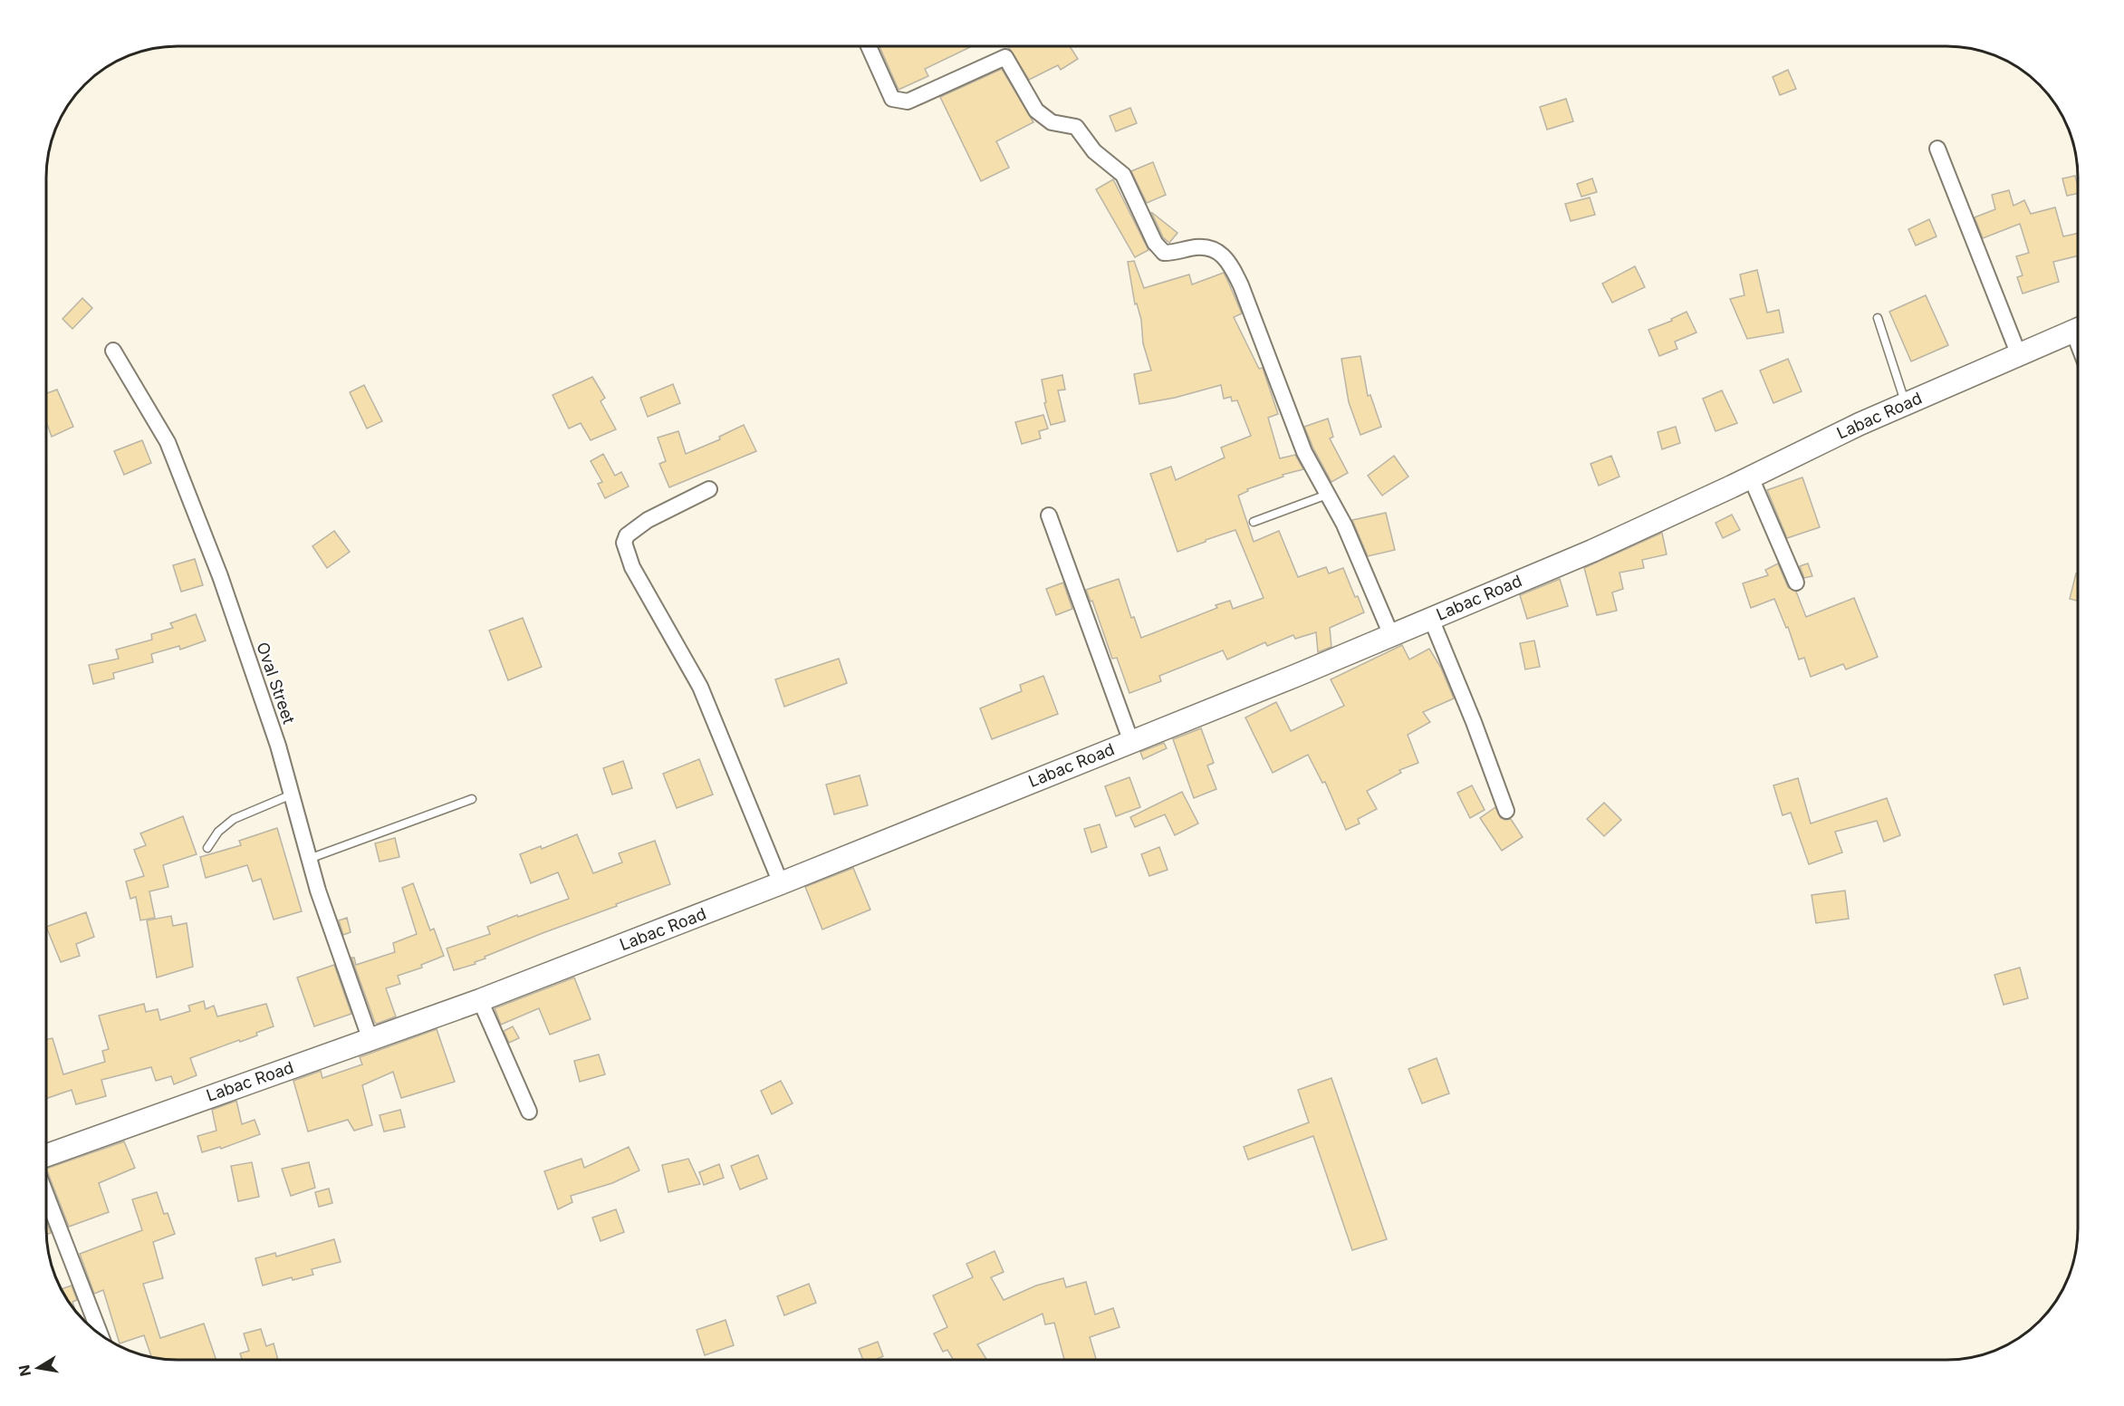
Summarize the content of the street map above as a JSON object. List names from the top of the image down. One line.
{"streets":{"street":["Labac Road","Oval Street"]},"crossings":[["Labac Road","Oval Street"]],"north":"left"}
